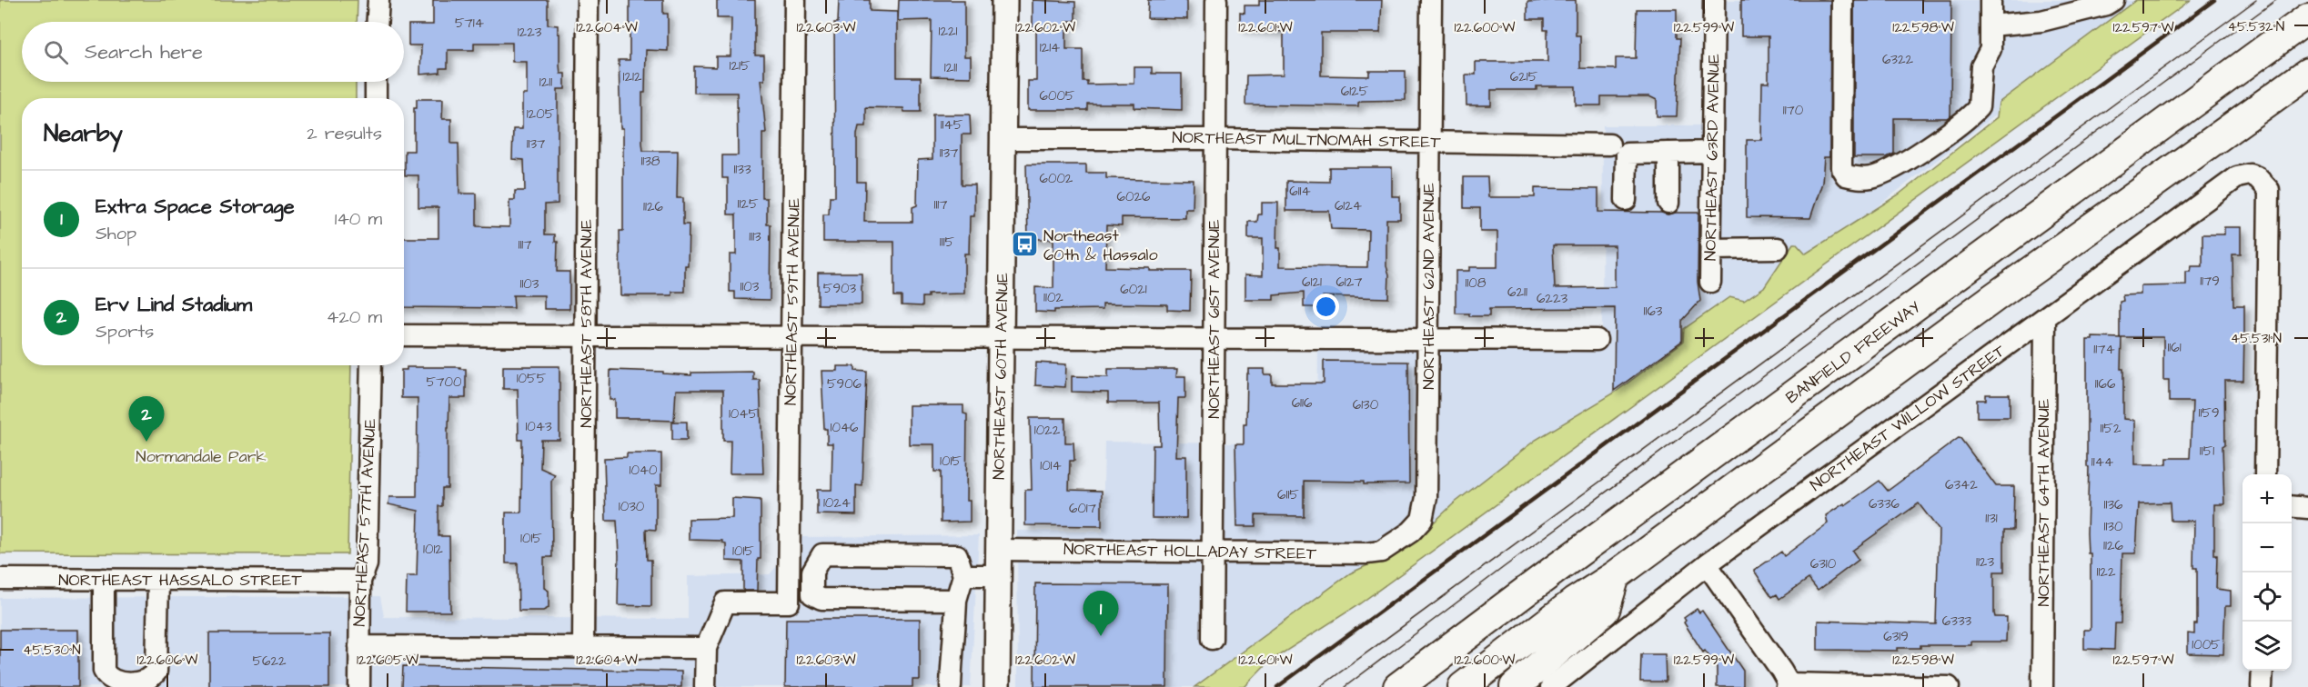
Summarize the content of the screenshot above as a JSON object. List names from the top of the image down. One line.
{"streets":{"highway":["BANFIELD FREEWAY"],"main road":["NORTHEAST 60TH AVENUE"],"street":["NORTHEAST MULTNOMAH STREET","NORTHEAST 63RD AVENUE","NORTHEAST 62ND AVENUE","NORTHEAST 59TH AVENUE","NORTHEAST 61ST AVENUE","NORTHEAST 58TH AVENUE","NORTHEAST WILLOW STREET","NORTHEAST 64TH AVENUE","NORTHEAST 57TH AVENUE","NORTHEAST HOLLADAY STREET","NORTHEAST HASSALO STREET"]},"crossings":[["NORTHEAST MULTNOMAH STREET","NORTHEAST 62ND AVENUE"],["NORTHEAST MULTNOMAH STREET","NORTHEAST 61ST AVENUE"],["NORTHEAST MULTNOMAH STREET","NORTHEAST 60TH AVENUE"],["NORTHEAST 62ND AVENUE","NORTHEAST HOLLADAY STREET"],["NORTHEAST 61ST AVENUE","NORTHEAST HOLLADAY STREET"],["NORTHEAST 60TH AVENUE","NORTHEAST HOLLADAY STREET"],["NORTHEAST WILLOW STREET","NORTHEAST 64TH AVENUE"],["NORTHEAST 57TH AVENUE","NORTHEAST HASSALO STREET"]],"parks":["Normandale Park"],"places":{"bus stop":["Northeast 60th & Hassalo"]},"house_numbers":["5714","1221","1223","1214","6322","1215","1211","1212","6215","1211","6125","6005","1170","1205","1145","1137","1137","1138","1133","6002","6114","6026","1125","1117","6124","1126","1113","1115","1117","1179","6121","6127","1108","1103","1103","5903","6021","6211","1102","6223","1163","1161","1174","1055","5700","5906","1166","6116","6130","1159","1045","1043","1046","1152","1022","1151","1015","1144","1014","1040","6342","6115","1024","6336","1136","1030","6017","1131","1130","1015","1126","1012","1015","1123","6310","1122","6333","6319","1005","5622"],"page":{"search":"Search here","heading":["Nearby","2 results"],"list":[{"mark":"1","name":"Extra Space Storage","note":"Shop","value":"140 m"},{"mark":"2","name":"Erv Lind Stadium","note":"Sports","value":"420 m"}],"pins":["2","1"],"map_buttons":["+","−"]},"coordinates":["45.532°N","122.604°W","122.603°W","122.602°W","122.601°W","122.600°W","122.599°W","122.598°W","122.597°W","45.531°N","45.530°N","122.606°W","122.605°W"]}
